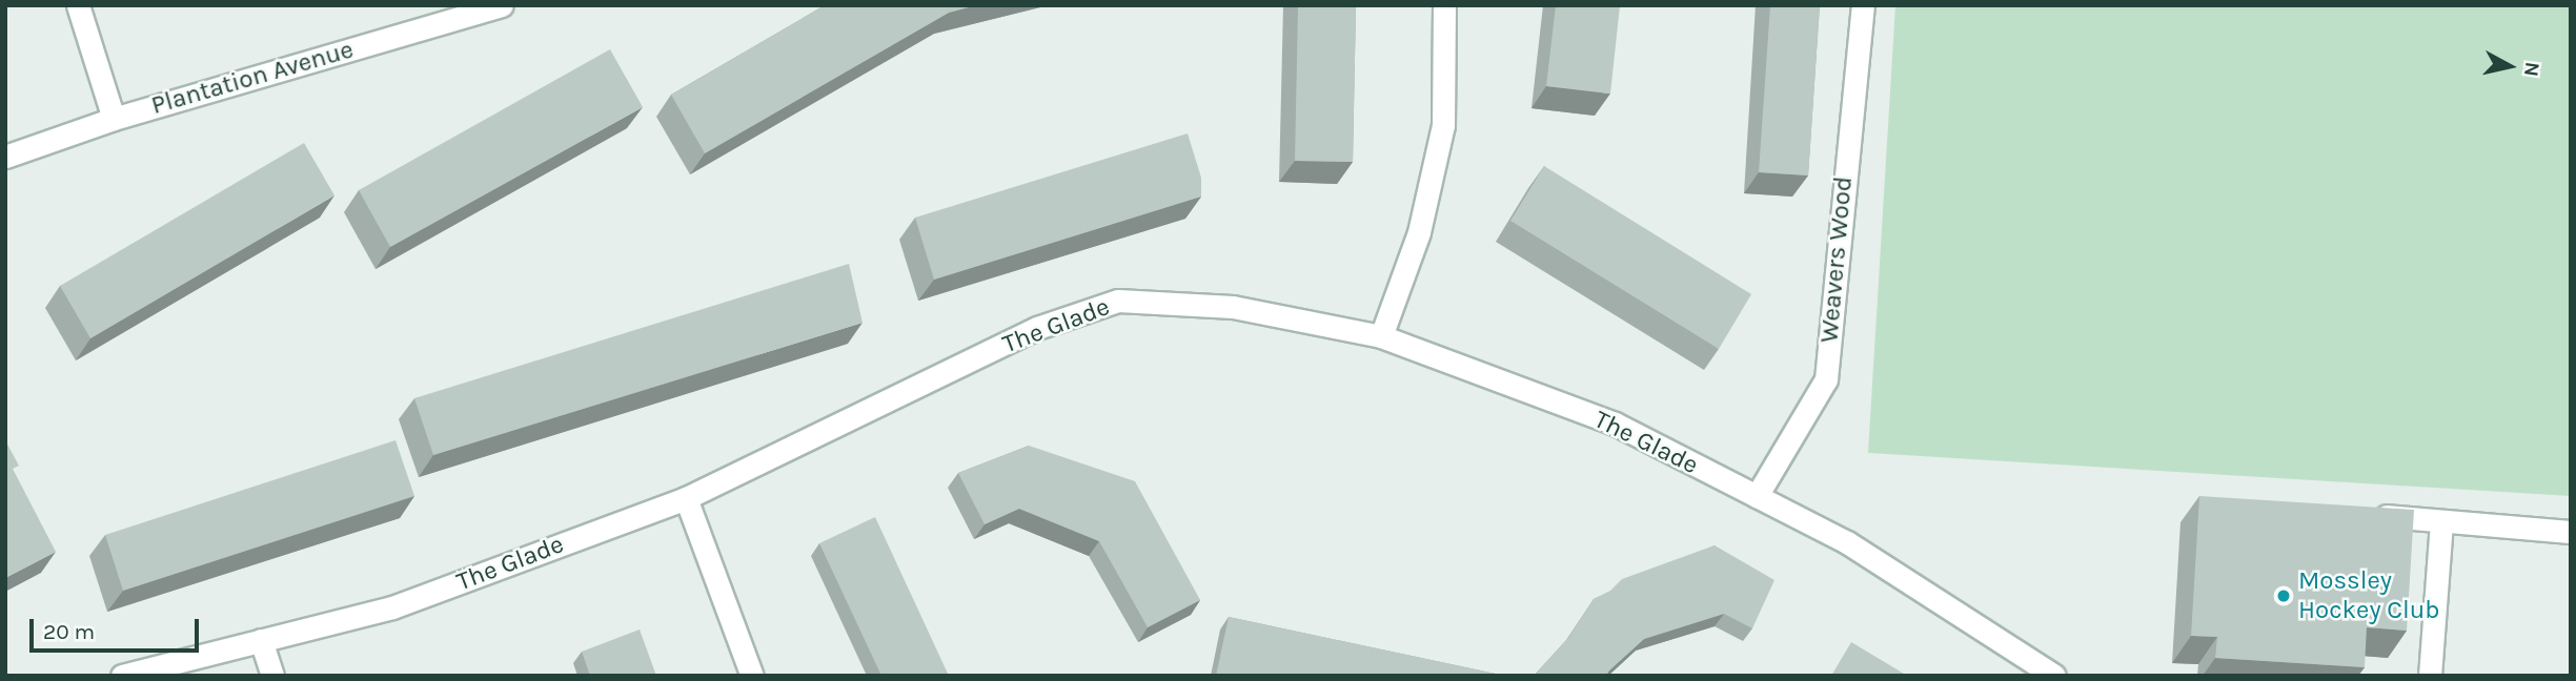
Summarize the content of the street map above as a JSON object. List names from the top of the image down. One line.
{"streets":{"street":["Plantation Avenue","Weavers Wood","The Glade"]},"crossings":[["Weavers Wood","The Glade"]],"places":["Mossley Hockey Club"],"scale_bar":"20 m","north":"right"}
